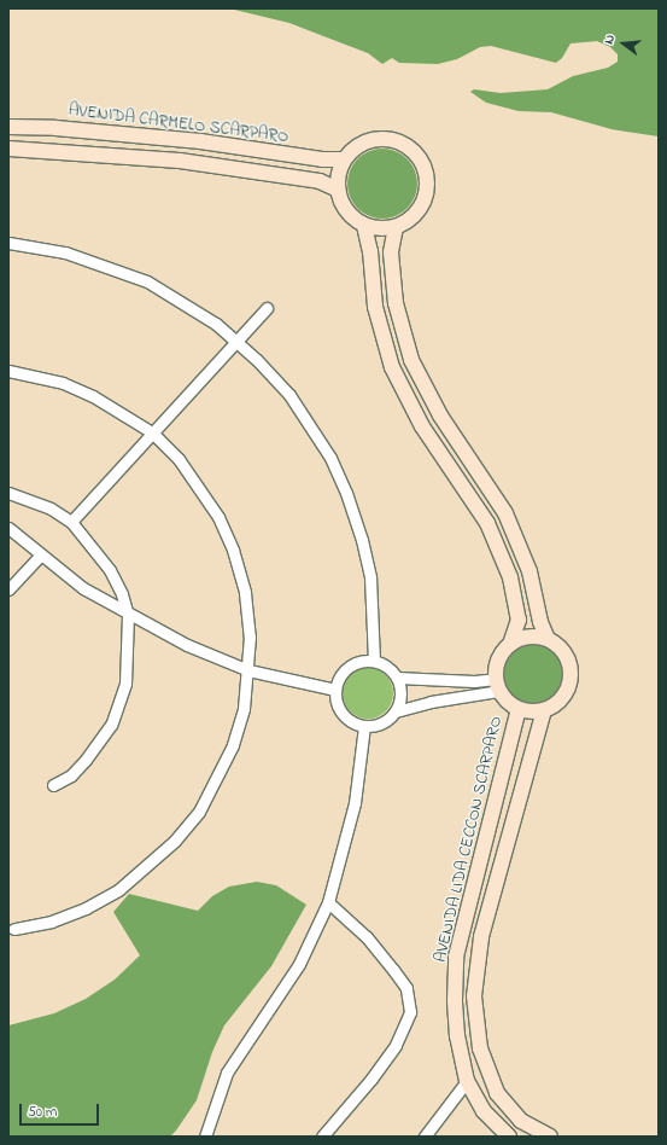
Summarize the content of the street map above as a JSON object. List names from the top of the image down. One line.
{"streets":{"main road":["AVENIDA CARMELO SCARPARO","AVENIDA LIDA CECCON SCARPARO"]},"scale_bar":"50 m","north":"left"}
